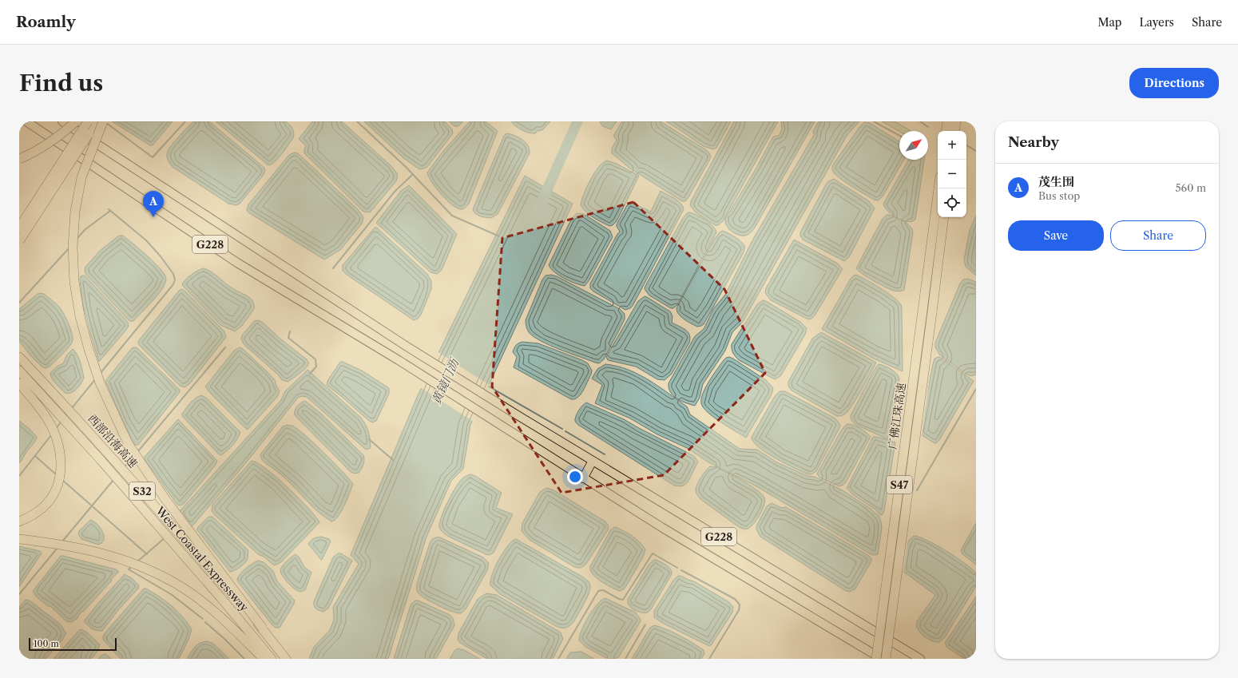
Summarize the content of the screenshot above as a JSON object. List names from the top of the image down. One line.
{"streets":{"highway":["G228","广佛江珠高速","西部沿海高速","S47","S32"]},"crossings":[["西部沿海高速","S32"]],"water":["黄镜门沥"],"scale_bar":"100 m","north":"top right","page":{"header":"Roamly","nav":["Map","Layers","Share"],"buttons":["Directions",["Save","Share"]],"title":"Find us","heading":"Nearby","map_buttons":["+","−"],"list":[{"mark":"A","name":"茂生围","note":"Bus stop","value":"560 m"}],"pins":"A","scale":"100 m"}}
